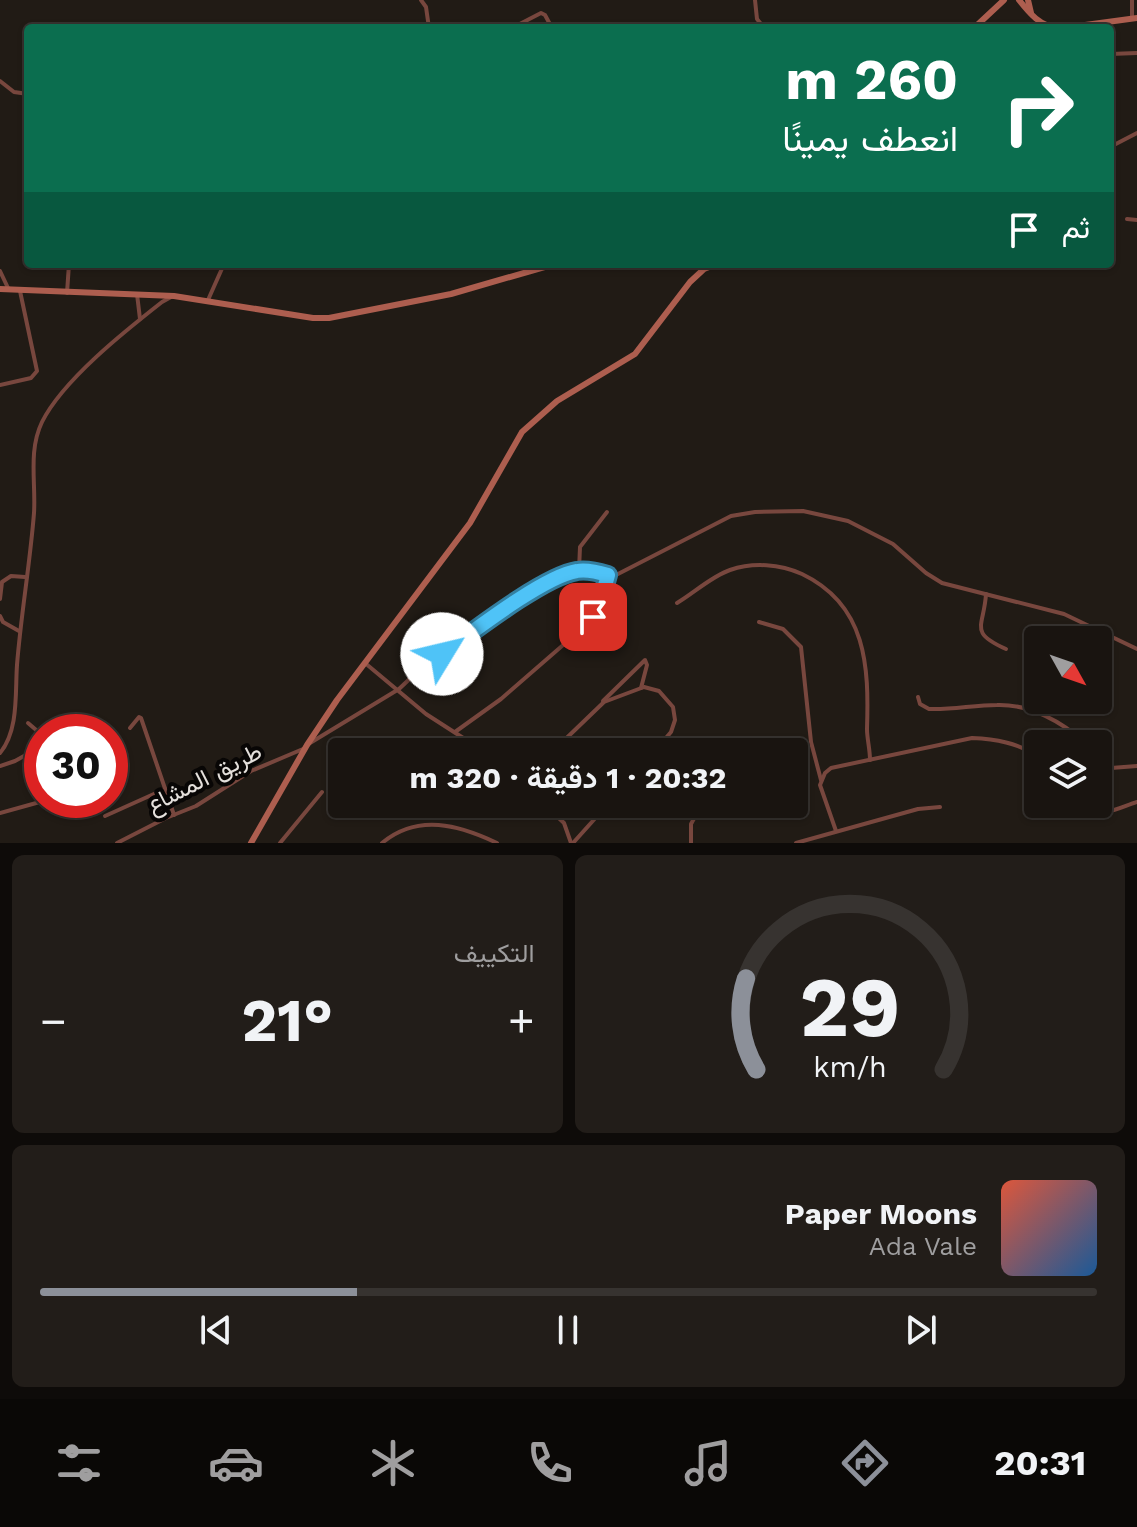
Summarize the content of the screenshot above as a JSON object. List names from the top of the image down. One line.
{"streets":{"street":["طريق المشاع"]},"north":"bottom right","page":{"turn":["260 m","انعطف يمينًا"],"then":"ثم","limit":"30","trip":"20:32 · 1 دقيقة · 320 m","tile":"التكييف","heat":["−","21°","+"],"song":["Paper Moons","Ada Vale"],"tabs":"20:31","gauge":["29","km/h"]}}
